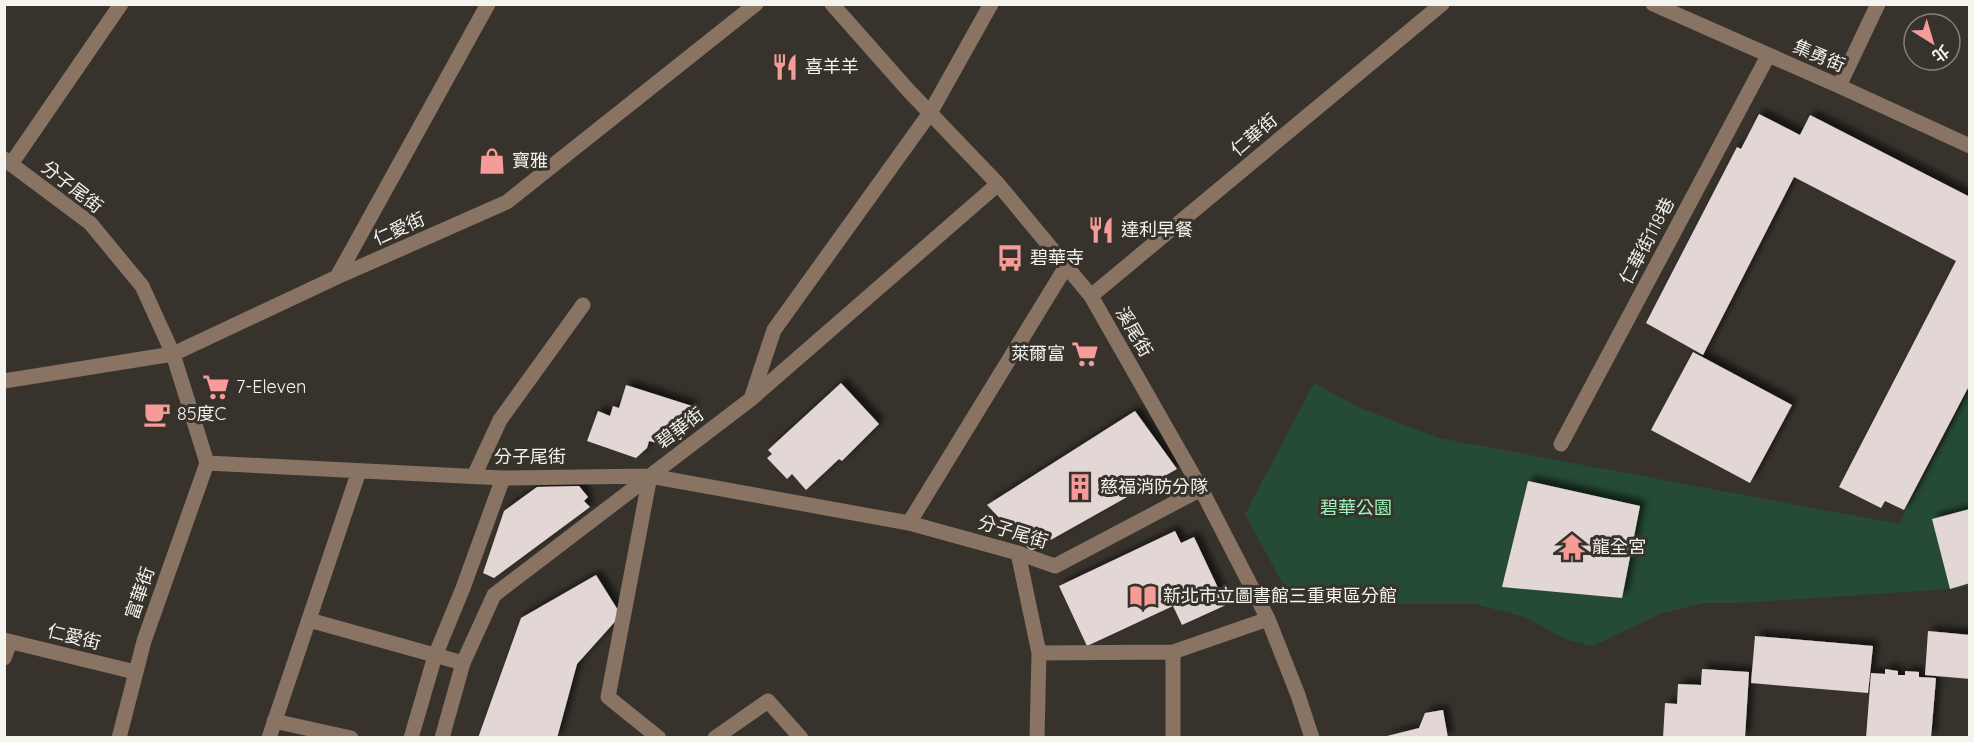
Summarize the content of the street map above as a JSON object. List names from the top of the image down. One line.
{"streets":{"street":["集勇街","仁華街","分子尾街","仁愛街","仁華街118巷","溪尾街","碧華街","富華街"]},"crossings":[["集勇街","仁華街118巷"],["仁華街","溪尾街"],["分子尾街","仁愛街"],["分子尾街","溪尾街"],["分子尾街","碧華街"],["分子尾街","富華街"],["仁愛街","富華街"],["溪尾街","碧華街"]],"parks":["碧華公園"],"places":{"restaurant":["喜羊羊","達利早餐"],"shop":["寶雅"],"bus stop":["碧華寺"],"supermarket":["萊爾富","7-Eleven"],"cafe":["85度C"],"building":["慈福消防分隊"],"temple":["龍全宮"],"library":["新北市立圖書館三重東區分館"]},"north":"bottom right"}
